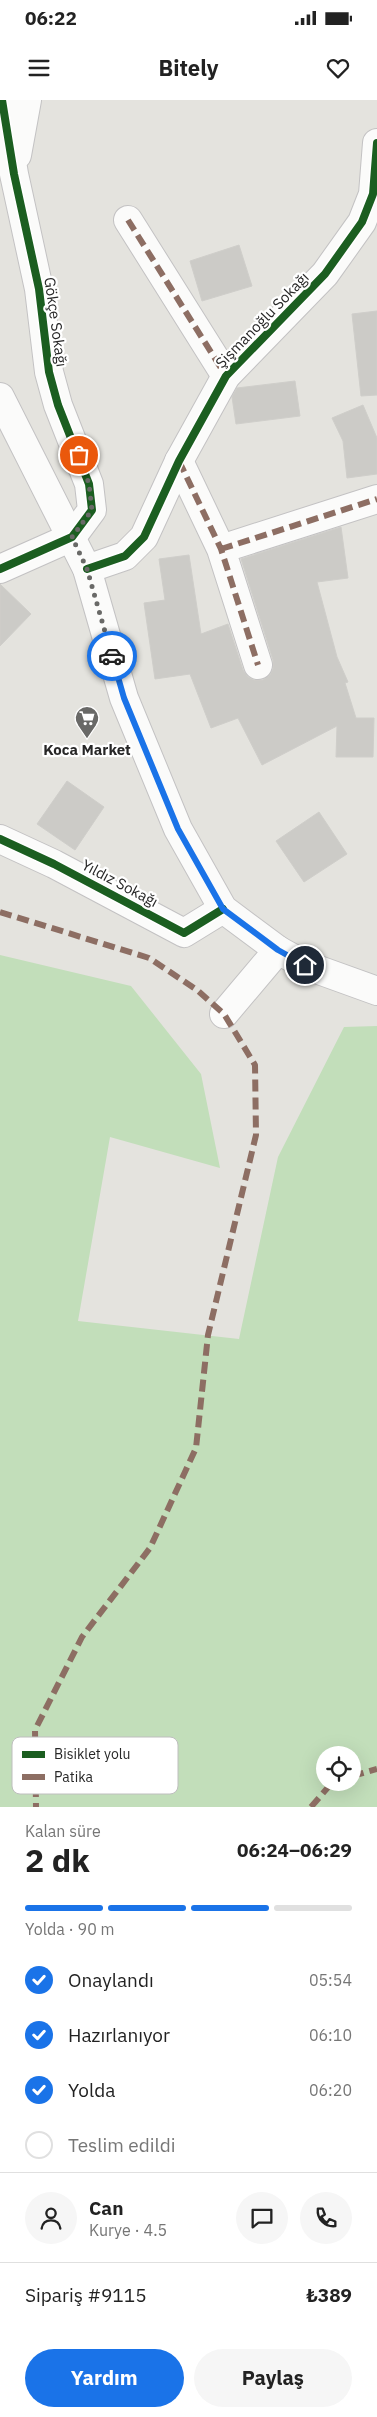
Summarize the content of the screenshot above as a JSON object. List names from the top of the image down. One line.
{"streets":{"street":["Şişmanoğlu Sokağı","Gökçe Sokağı","Yıldız Sokağı"]},"places":{"supermarket":["Koca Market"]},"legend":["Bisiklet yolu","Patika"],"page":{"status":"06:22","header":"Bitely","heading":["2 dk","Kalan süre","06:24–06:29"],"panel":["Can","Kurye · 4.5","Sipariş #9115","₺389"],"bar":"Yolda · 90 m","list":[["Onaylandı","05:54"],["Hazırlanıyor","06:10"],["Yolda","06:20"],"Teslim edildi"],"buttons":["Yardım","Paylaş"]}}
